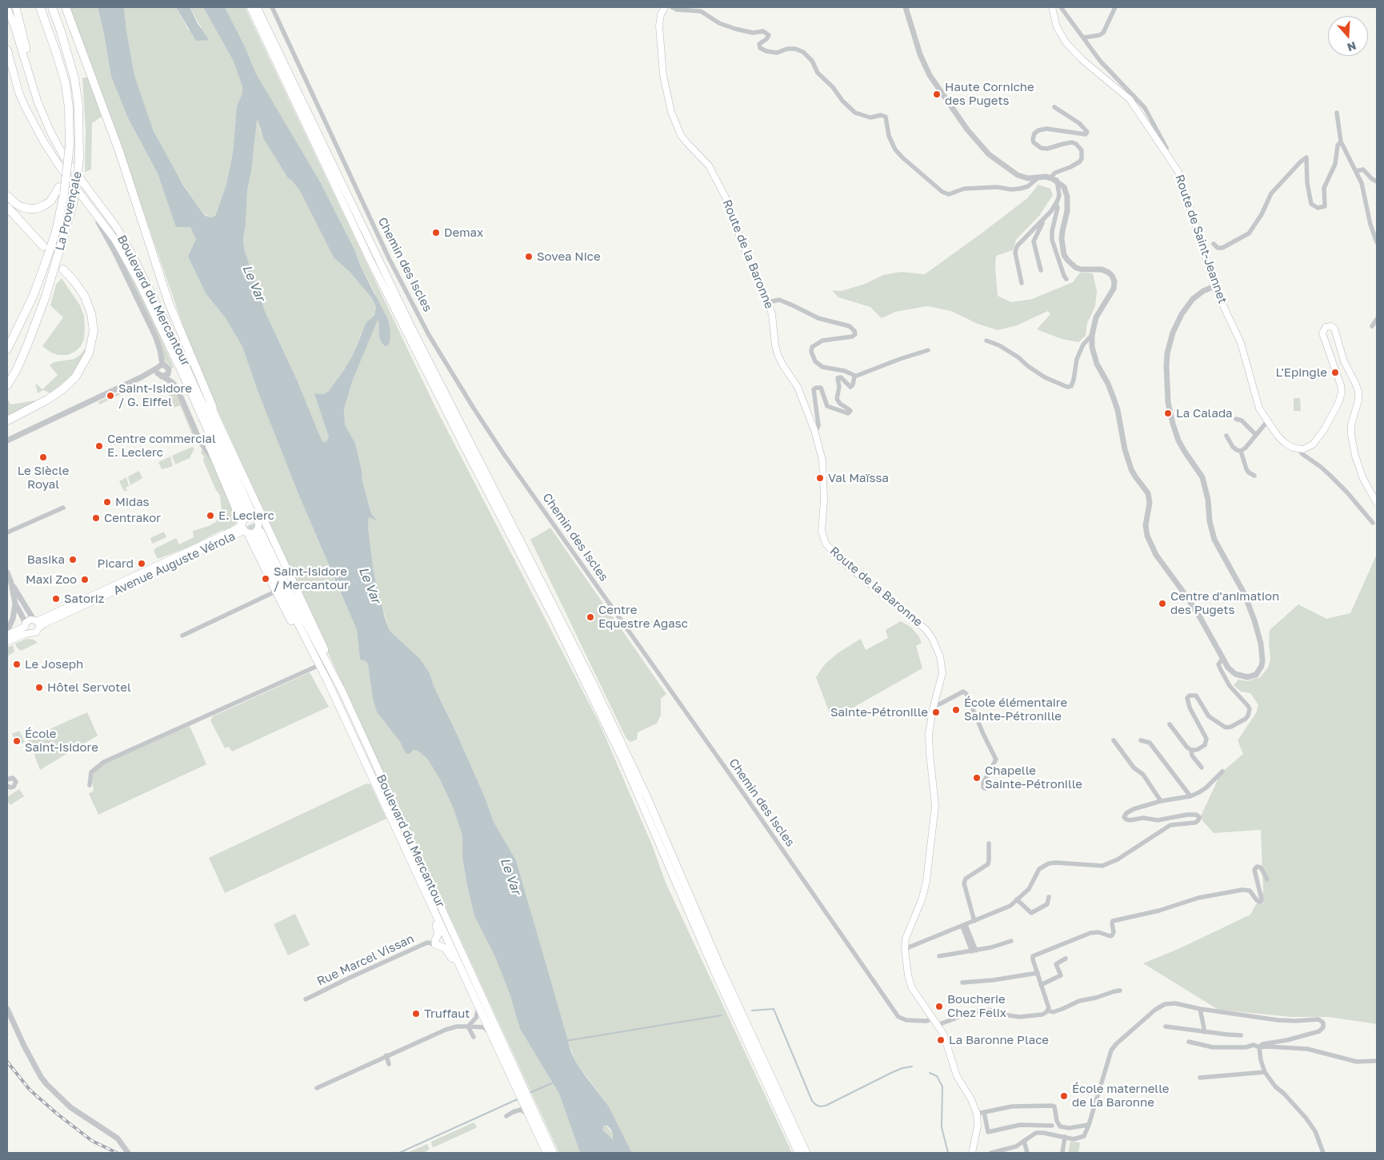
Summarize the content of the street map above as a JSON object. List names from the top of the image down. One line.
{"streets":{"highway":["La Provençale"],"main road":["Route de Saint-Jeannet","Route de la Baronne","Boulevard du Mercantour","Avenue Auguste Vérola"],"street":["Chemin des Iscles","Rue Marcel Vissan"]},"crossings":[["Route de la Baronne","Chemin des Iscles"]],"water":["Le Var"],"places":["Haute Corniche des Pugets","Demax","Sovea Nice","L'Epingle","Saint-Isidore / G. Eiffel","La Calada","Centre commercial E. Leclerc","Le Siècle Royal","Val Maïssa","Midas","E. Leclerc","Centrakor","Basika","Picard","Saint-Isidore / Mercantour","Maxi Zoo","Satoriz","Centre d'animation des Pugets","Centre Equestre Agasc","Le Joseph","Hôtel Servotel","École élémentaire Sainte-Pétronille","Sainte-Pétronille","École Saint-Isidore","Chapelle Sainte-Pétronille","Boucherie Chez Felix","Truffaut","La Baronne Place","École maternelle de La Baronne"],"north":"bottom"}
